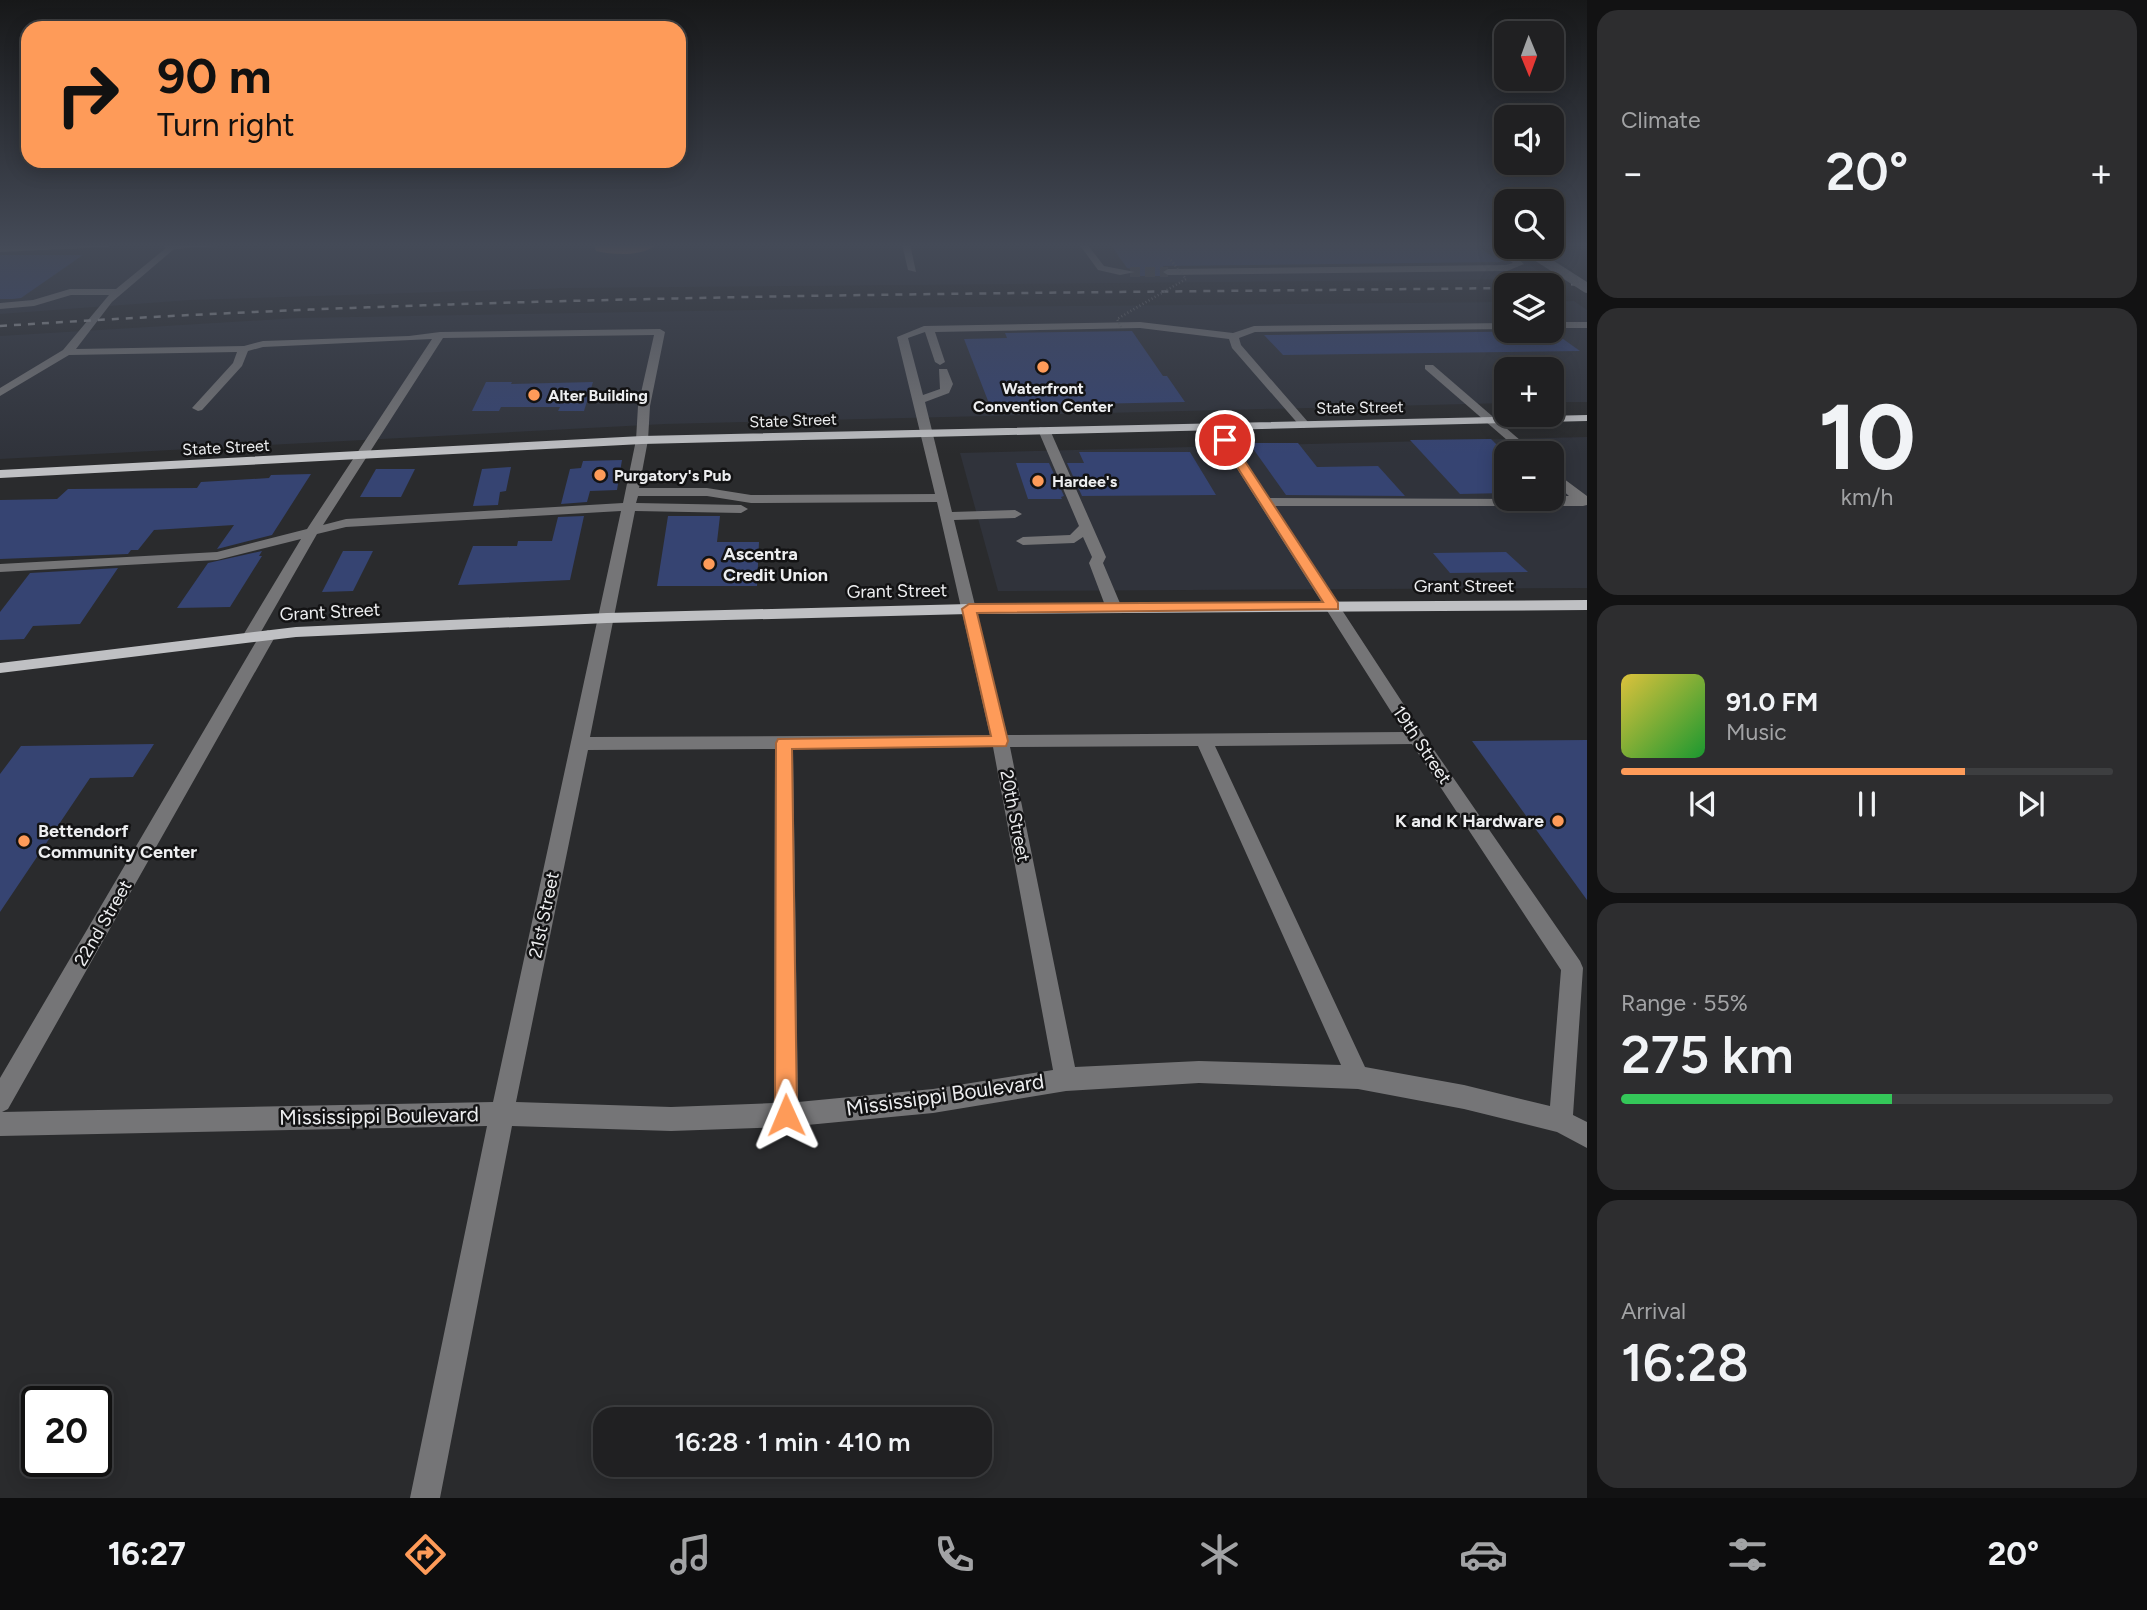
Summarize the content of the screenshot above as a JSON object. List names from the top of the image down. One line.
{"streets":{"main road":["State Street","Grant Street"],"street":["19th Street","20th Street","21st Street","22nd Street","Mississippi Boulevard"]},"crossings":[["State Street","19th Street"],["State Street","20th Street"],["State Street","21st Street"],["State Street","22nd Street"],["Grant Street","19th Street"],["Grant Street","20th Street"],["Grant Street","21st Street"],["Grant Street","22nd Street"],["19th Street","Mississippi Boulevard"],["20th Street","Mississippi Boulevard"],["21st Street","22nd Street"],["21st Street","Mississippi Boulevard"]],"places":["Waterfront Convention Center","Alter Building","Purgatory's Pub","Hardee's","Ascentra Credit Union","K and K Hardware","Bettendorf Community Center"],"north":"bottom","page":{"tile":["Climate",["10","km/h"],["Range · 55%","275 km"],["Arrival","16:28"]],"map_buttons":["+","−"],"turn":["90 m","Turn right"],"heat":["−","20°","+"],"song":["91.0 FM","Music"],"limit":"20","trip":"16:28 · 1 min · 410 m","tabs":["16:27","20°"]}}
